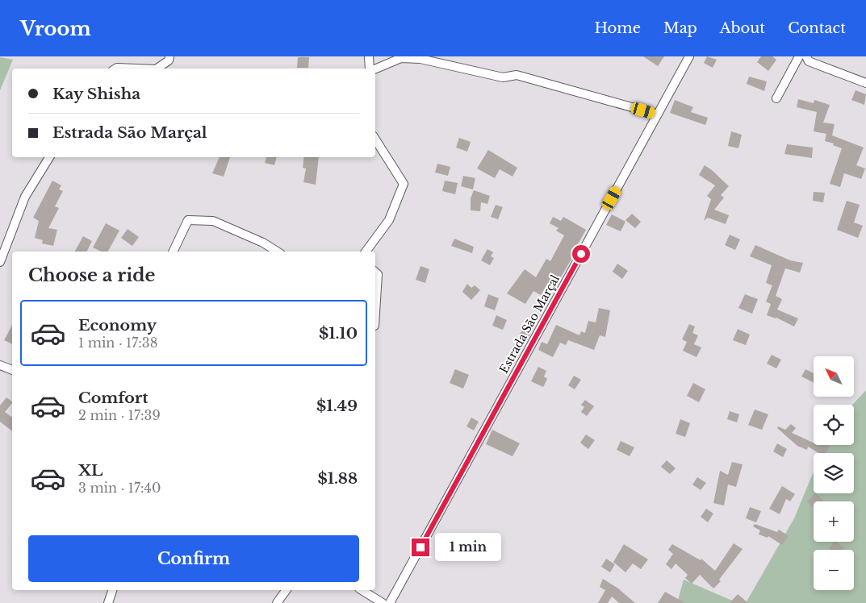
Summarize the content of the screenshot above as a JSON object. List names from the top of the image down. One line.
{"streets":{"street":["Estrada São Marçal"]},"north":"top left","page":{"header":"Vroom","nav":["Home","Map","About","Contact"],"banner":["Kay Shisha","Estrada São Marçal"],"heading":"Choose a ride","list":[{"name":"Economy","note":"1 min · 17:38","value":"$1.10"},{"name":"Comfort","note":"2 min · 17:39","value":"$1.49"},{"name":"XL","note":"3 min · 17:40","value":"$1.88"}],"map_buttons":["+","−"],"buttons":"Confirm","bubble":"1 min"}}
